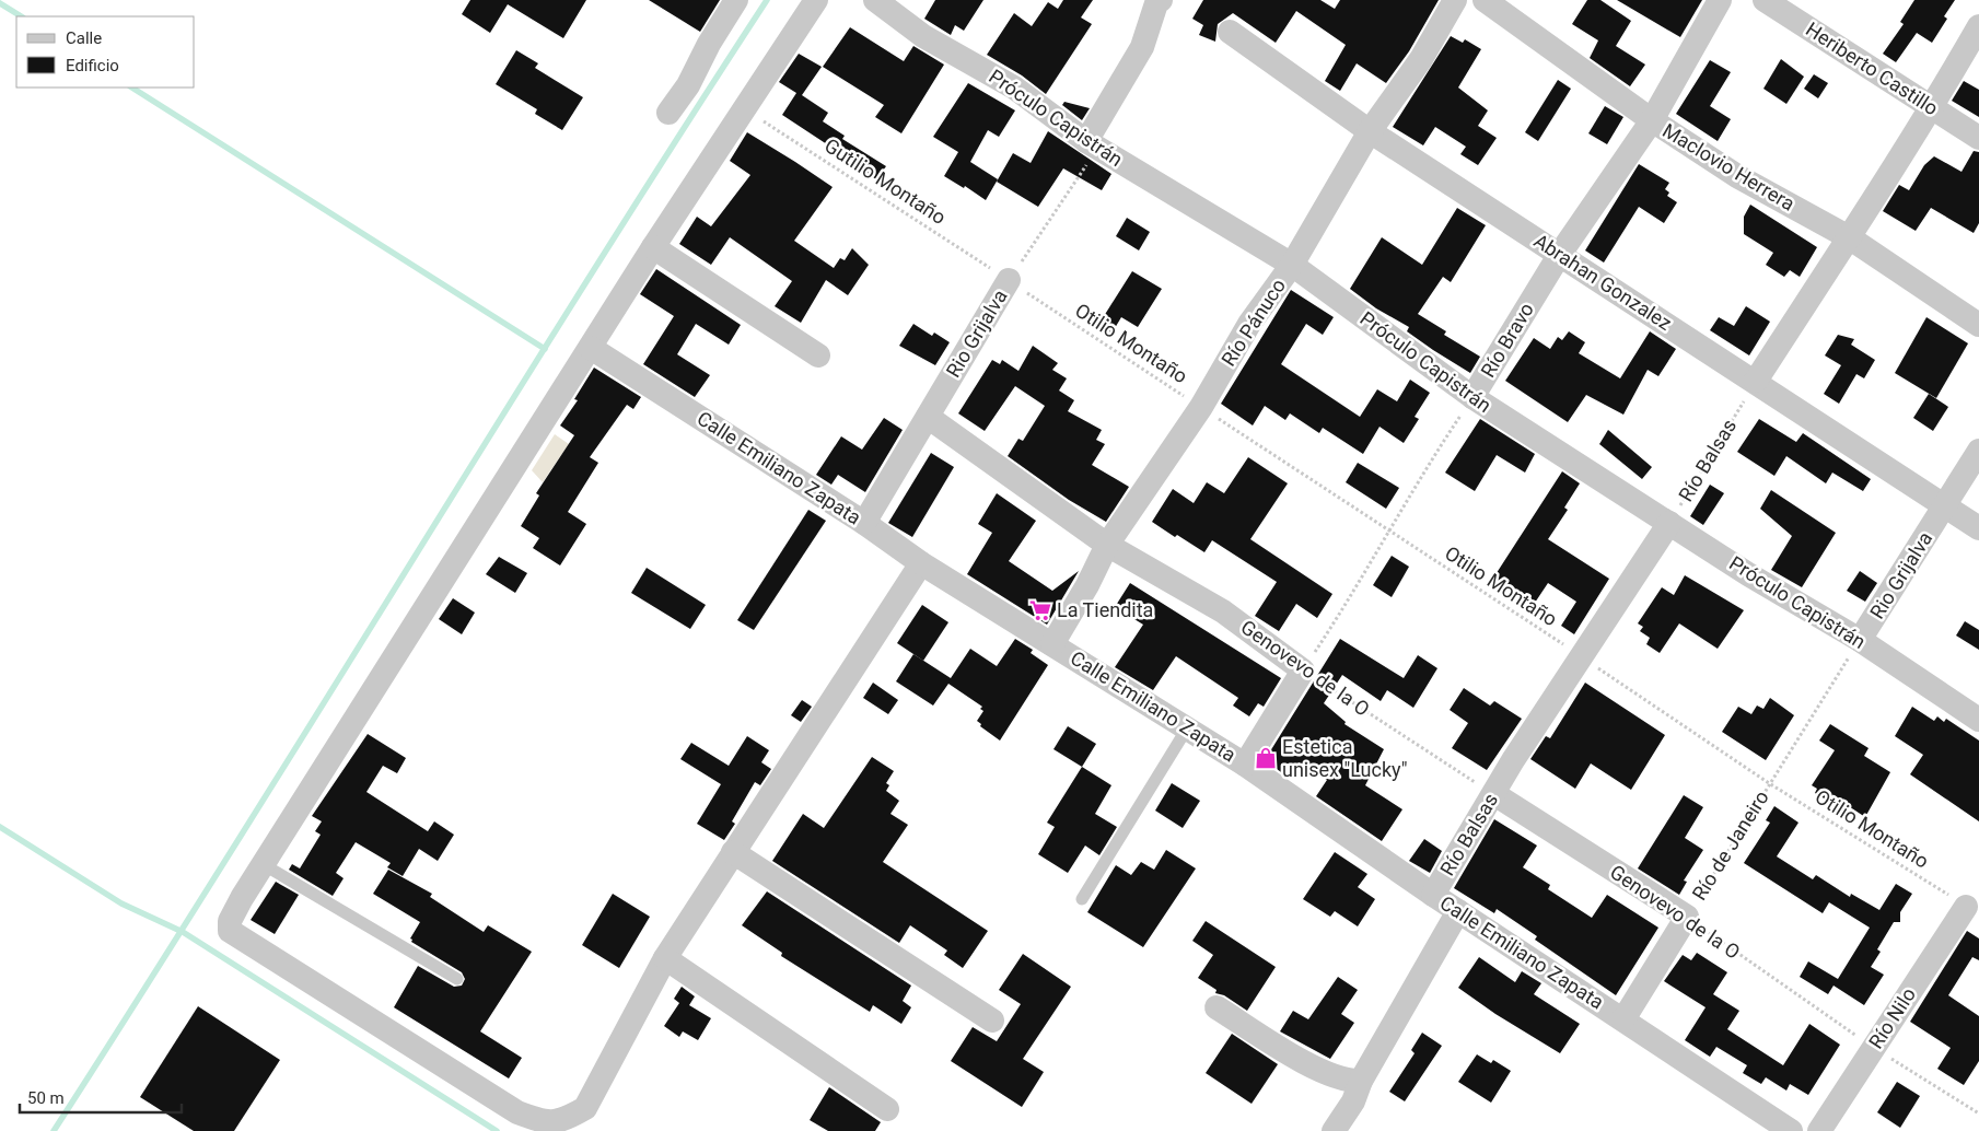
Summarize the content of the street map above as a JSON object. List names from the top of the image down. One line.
{"streets":{"street":["Heriberto Castillo","Próculo Capistrán","Maclovio Herrera","Abrahan Gonzalez","Río Pánuco","Rio Grijalva","Río Bravo","Río Balsas","Calle Emiliano Zapata","Genovevo de la O","Río de Janeiro","Río Nilo"],"path":["Gutilio Montaño","Otilio Montaño"]},"crossings":[["Próculo Capistrán","Río Pánuco"],["Próculo Capistrán","Rio Grijalva"],["Próculo Capistrán","Río Bravo"],["Próculo Capistrán","Río Balsas"],["Maclovio Herrera","Río Bravo"],["Gutilio Montaño","Rio Grijalva"],["Gutilio Montaño","Otilio Montaño"],["Abrahan Gonzalez","Río Pánuco"],["Abrahan Gonzalez","Rio Grijalva"],["Abrahan Gonzalez","Río Bravo"],["Abrahan Gonzalez","Río Balsas"],["Río Pánuco","Otilio Montaño"],["Río Pánuco","Calle Emiliano Zapata"],["Río Pánuco","Genovevo de la O"],["Rio Grijalva","Otilio Montaño"],["Rio Grijalva","Calle Emiliano Zapata"],["Rio Grijalva","Genovevo de la O"],["Rio Grijalva","Río de Janeiro"],["Río Bravo","Otilio Montaño"],["Río Bravo","Genovevo de la O"],["Otilio Montaño","Río Balsas"],["Otilio Montaño","Río de Janeiro"],["Otilio Montaño","Río Nilo"],["Río Balsas","Calle Emiliano Zapata"],["Río Balsas","Genovevo de la O"],["Calle Emiliano Zapata","Río de Janeiro"],["Genovevo de la O","Río de Janeiro"],["Genovevo de la O","Río Nilo"]],"places":{"supermarket":["La Tiendita"],"shop":["Estetica unisex \"Lucky\""]},"legend":["Calle","Edificio"],"scale_bar":"50 m"}
